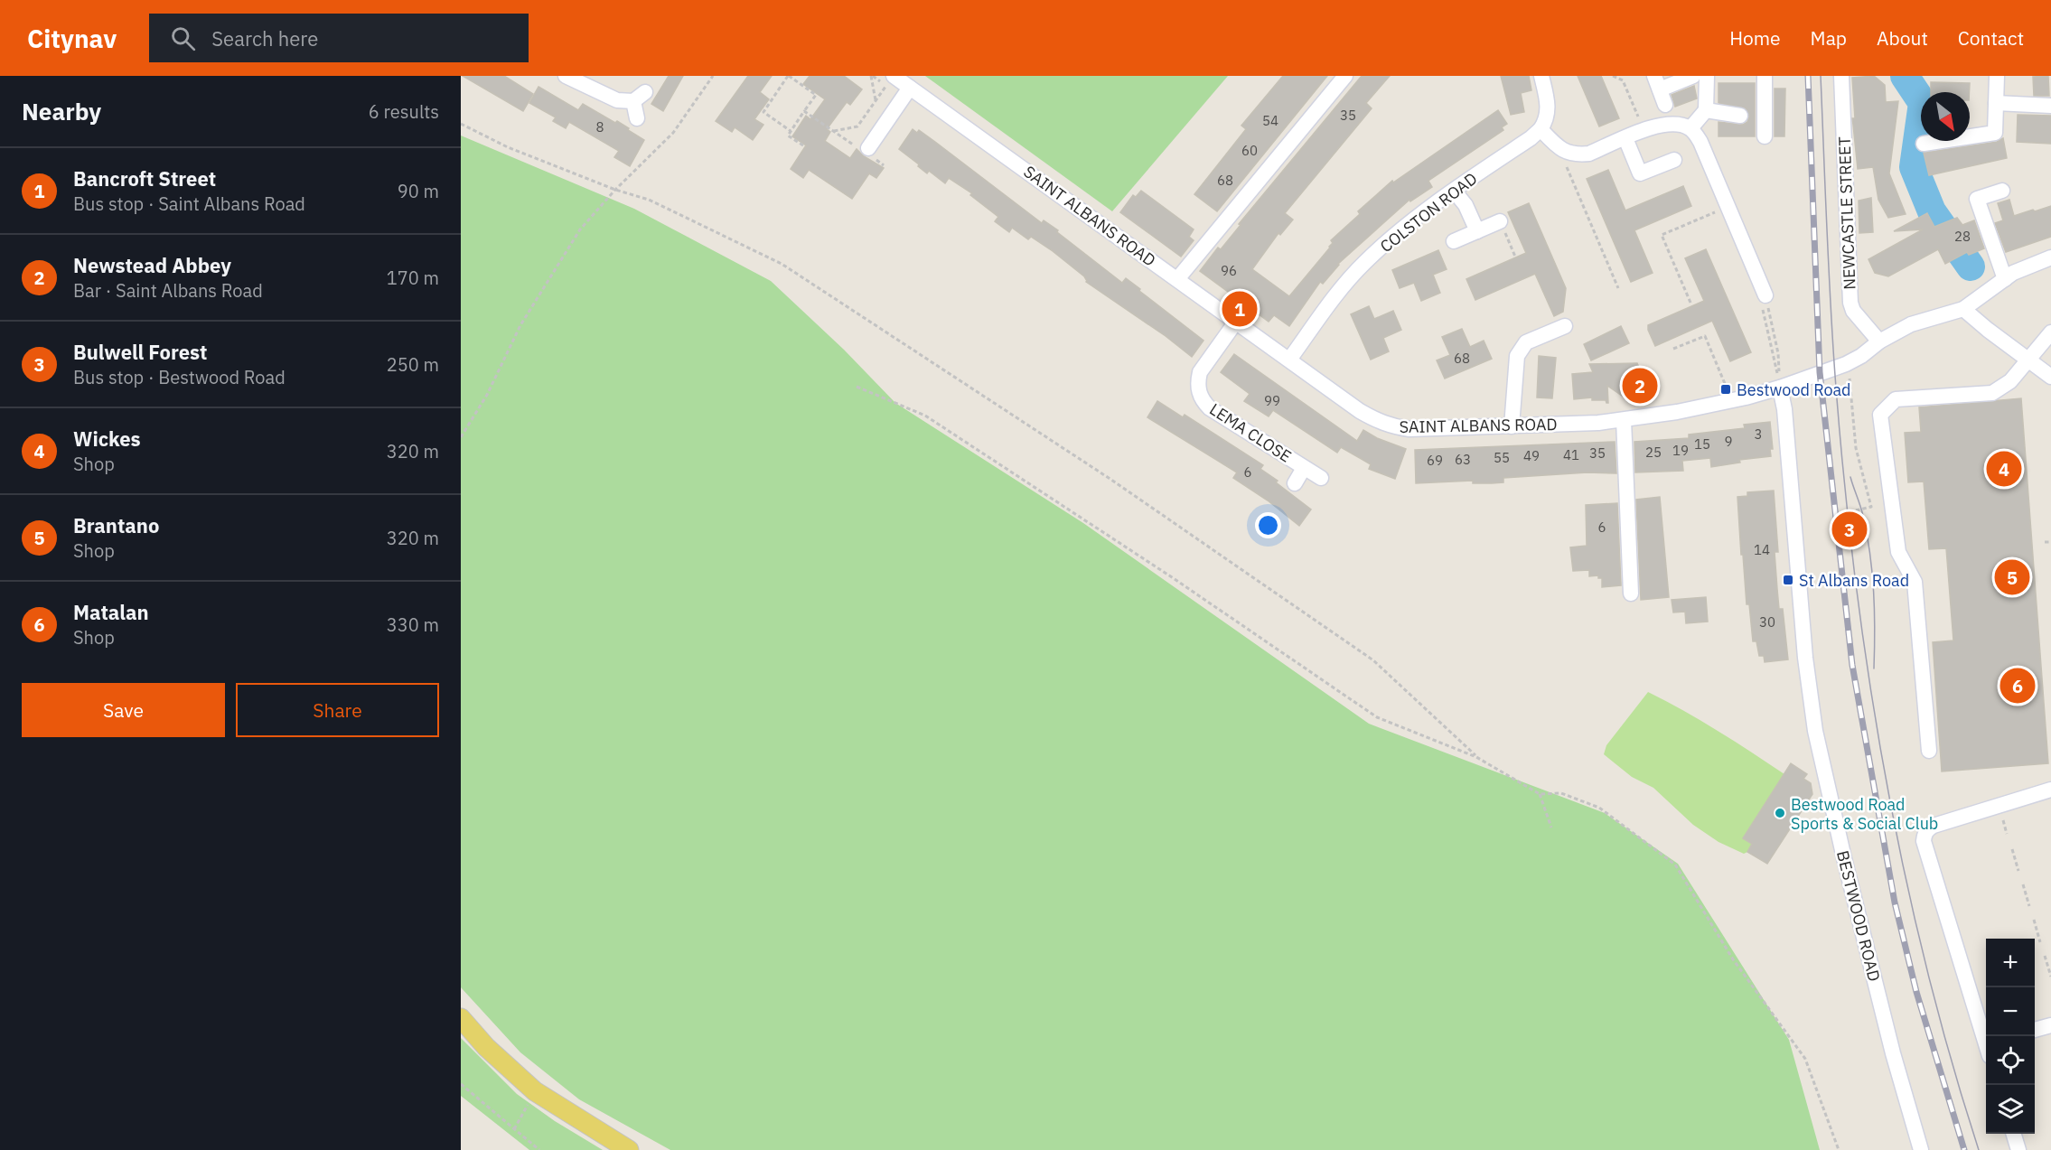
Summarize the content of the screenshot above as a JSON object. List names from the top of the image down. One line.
{"streets":{"street":["COLSTON ROAD","NEWCASTLE STREET","SAINT ALBANS ROAD","LEMA CLOSE","BESTWOOD ROAD"]},"crossings":[["COLSTON ROAD","SAINT ALBANS ROAD"],["NEWCASTLE STREET","SAINT ALBANS ROAD"],["SAINT ALBANS ROAD","LEMA CLOSE"],["SAINT ALBANS ROAD","BESTWOOD ROAD"]],"places":{"transit":["Bestwood Road","St Albans Road"],"other":["Bestwood Road Sports & Social Club"]},"house_numbers":["35","54","8","60","68","28","96","68","99","3","9","15","19","25","35","41","49","55","63","69","6","6","14","30"],"north":"bottom right","page":{"header":"Citynav","search":"Search here","nav":["Home","Map","About","Contact"],"heading":["Nearby","6 results"],"list":[{"mark":"1","name":"Bancroft Street","note":"Bus stop · Saint Albans Road","value":"90 m"},{"mark":"2","name":"Newstead Abbey","note":"Bar · Saint Albans Road","value":"170 m"},{"mark":"3","name":"Bulwell Forest","note":"Bus stop · Bestwood Road","value":"250 m"},{"mark":"4","name":"Wickes","note":"Shop","value":"320 m"},{"mark":"5","name":"Brantano","note":"Shop","value":"320 m"},{"mark":"6","name":"Matalan","note":"Shop","value":"330 m"}],"pins":["1","2","4","3","5","6"],"buttons":["Save","Share"],"map_buttons":["+","−"]}}
